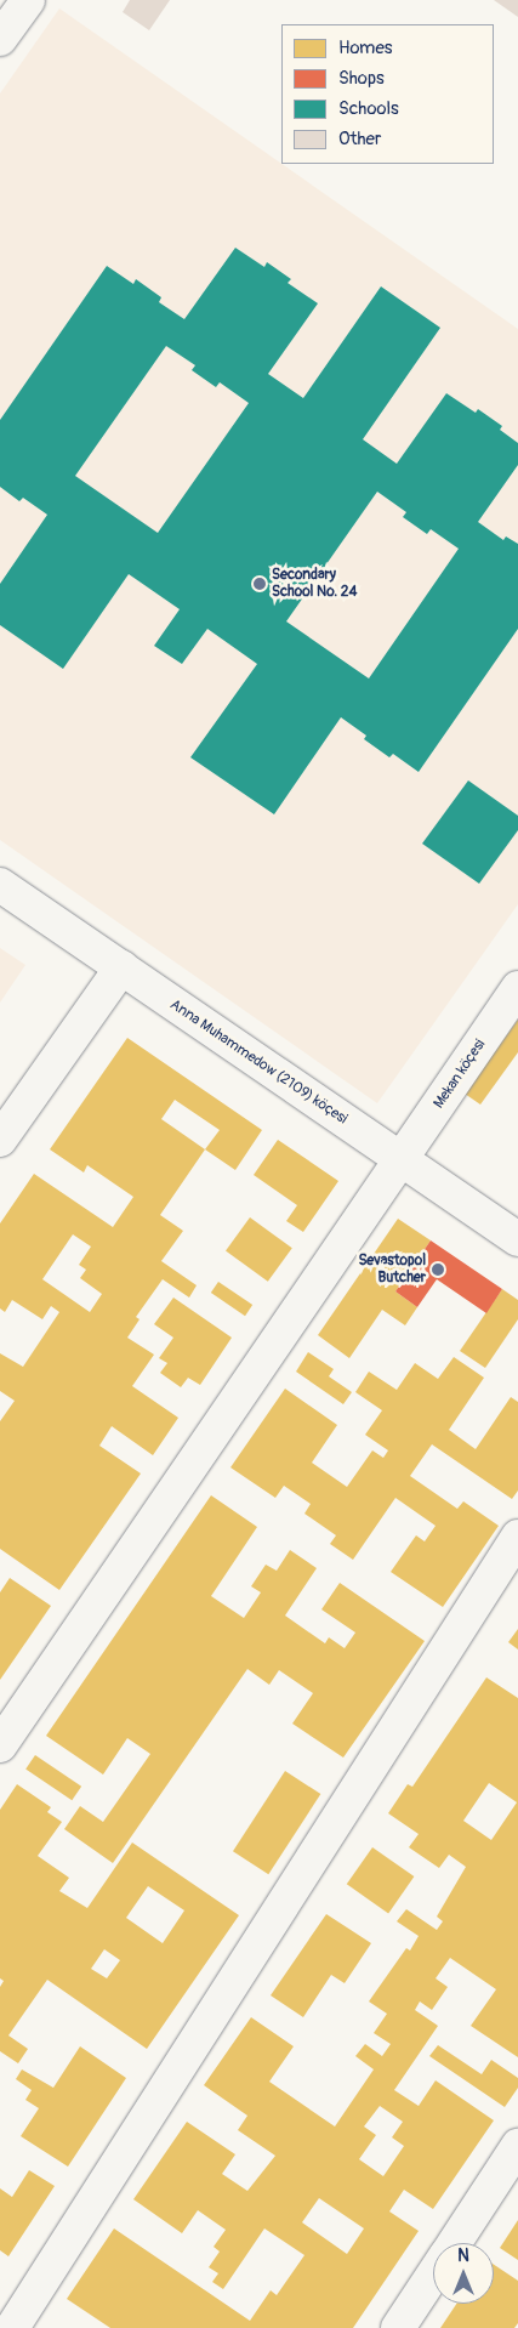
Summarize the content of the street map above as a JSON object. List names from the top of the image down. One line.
{"streets":{"street":["Anna Muhammedow (2109) köçesi","Mekan köçesi"]},"crossings":[["Anna Muhammedow (2109) köçesi","Mekan köçesi"]],"places":["Secondary School No. 24","Sevastopol Butcher"],"legend":["Homes","Shops","Schools","Other"],"north":"top"}
